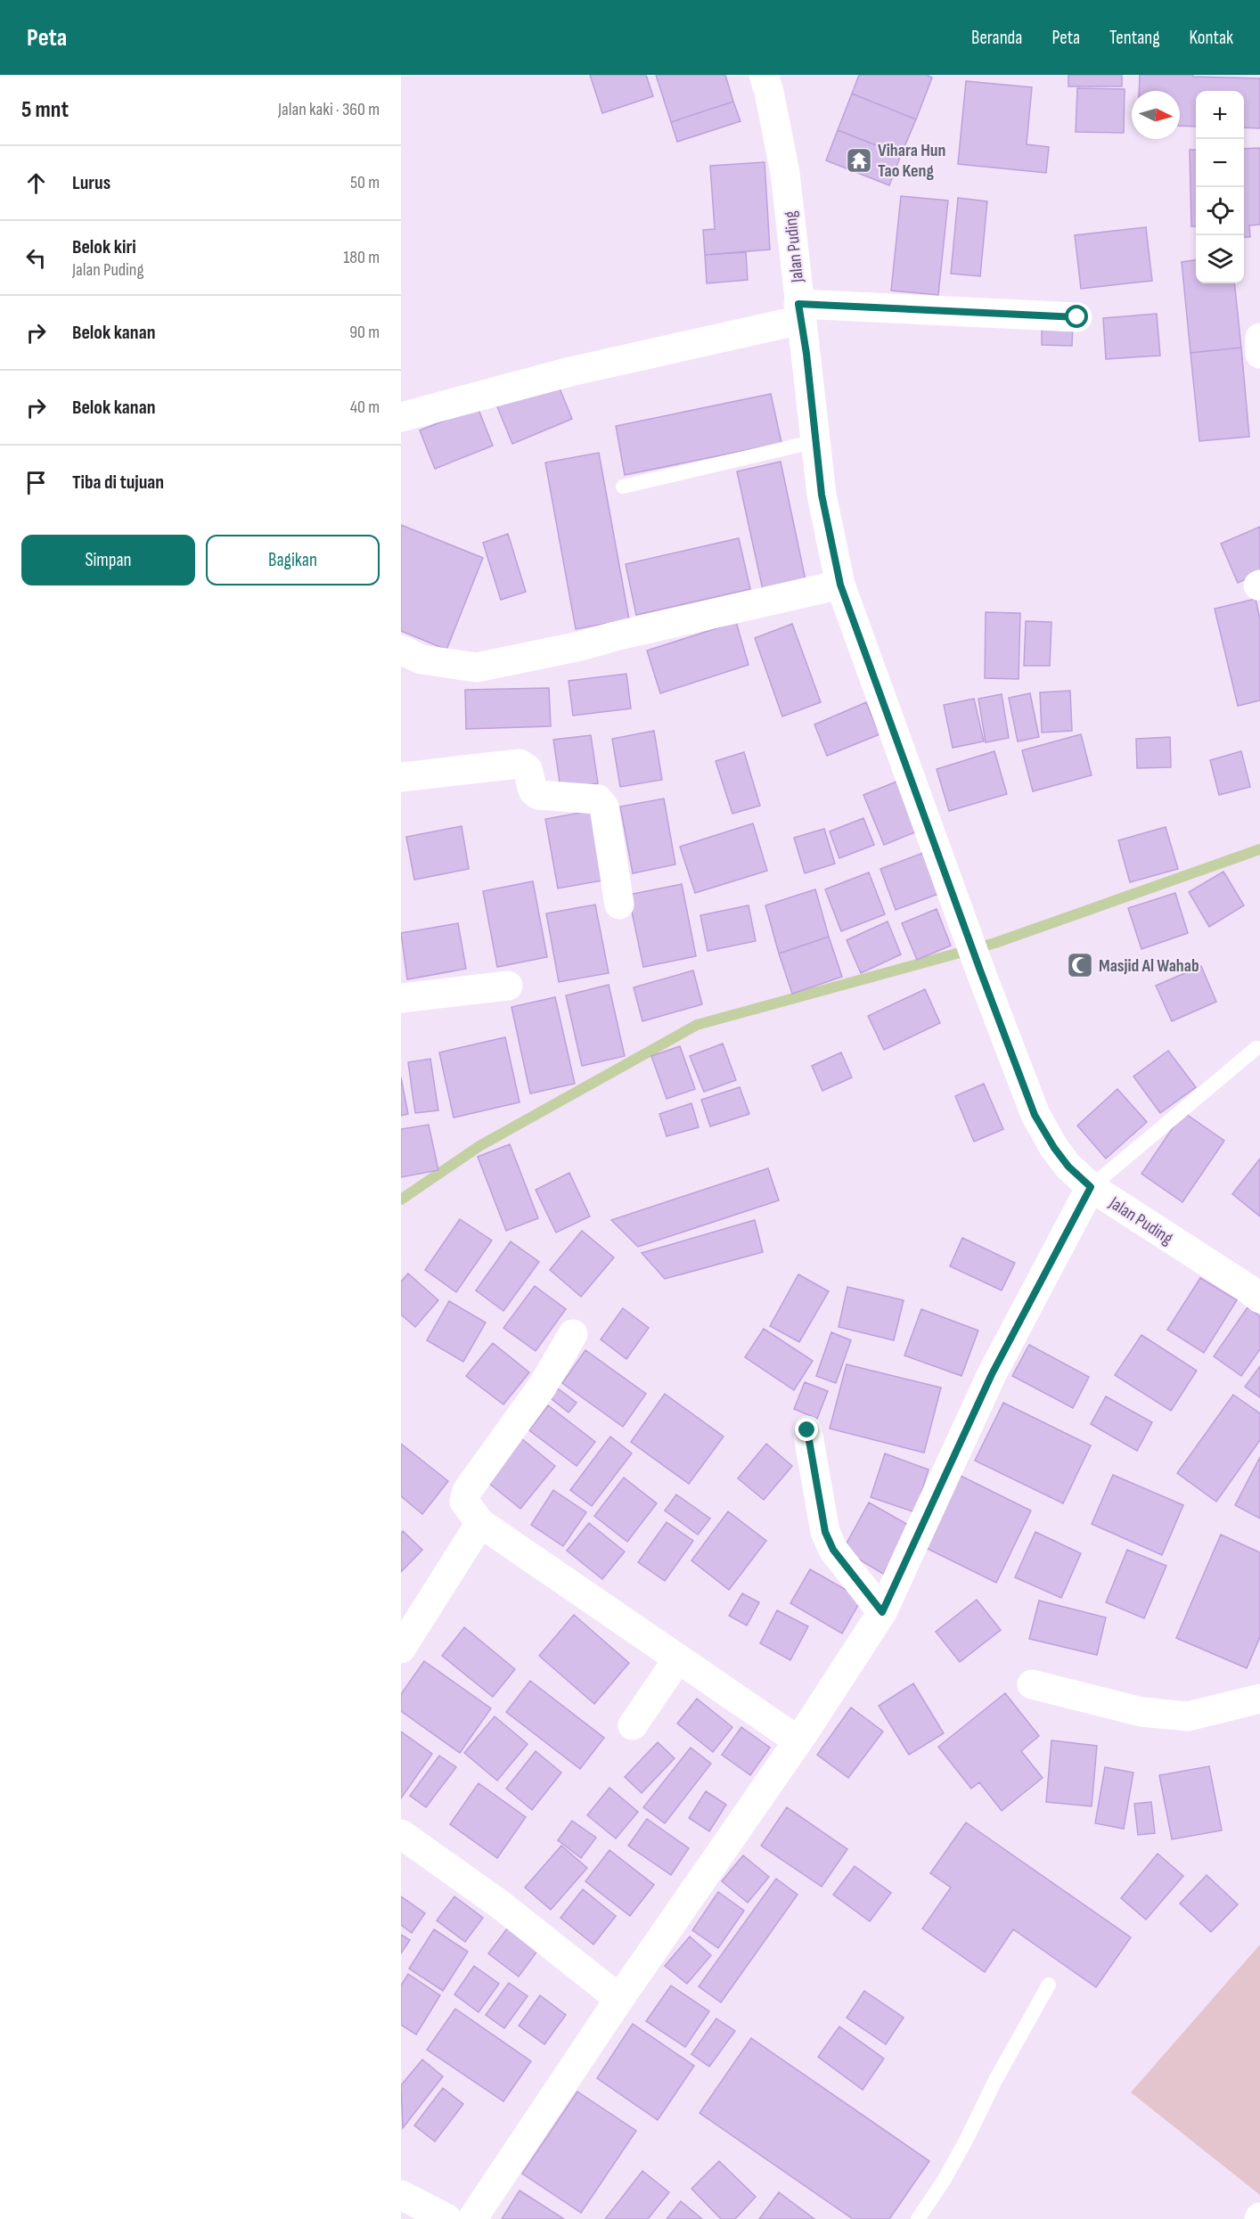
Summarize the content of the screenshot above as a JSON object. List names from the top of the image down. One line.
{"streets":{"street":["Jalan Puding"]},"places":{"temple":["Vihara Hun Tao Keng"],"mosque":["Masjid Al Wahab"]},"north":"right","page":{"header":"Peta","nav":["Beranda","Peta","Tentang","Kontak"],"heading":["5 mnt","Jalan kaki · 360 m"],"map_buttons":["+","−"],"list":[["Lurus","50 m"],["Belok kiri","Jalan Puding","180 m"],["Belok kanan","90 m"],["Belok kanan","40 m"],"Tiba di tujuan"],"buttons":["Simpan","Bagikan"]}}
